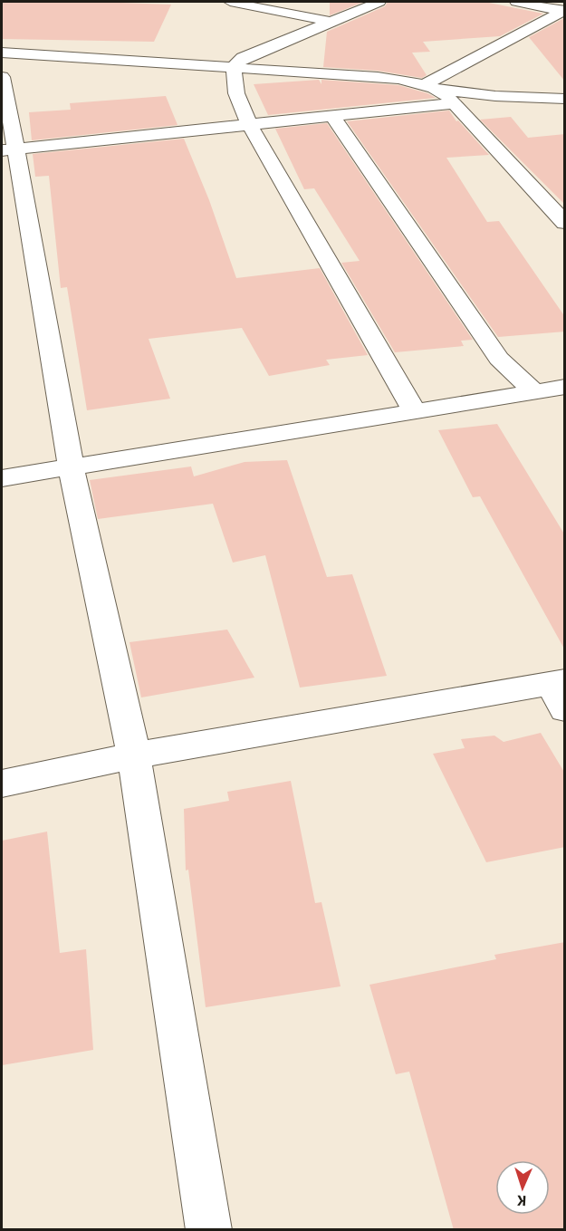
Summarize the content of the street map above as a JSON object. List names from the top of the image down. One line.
{"north":"bottom"}
